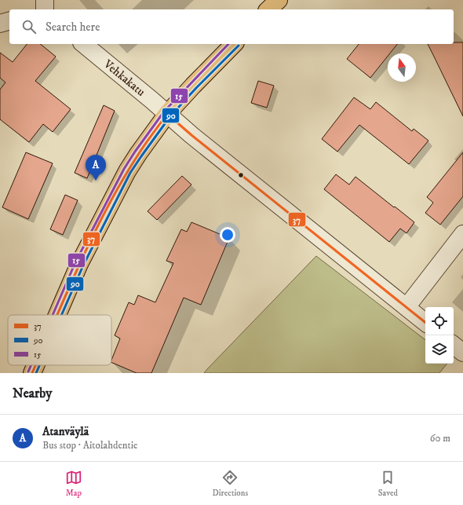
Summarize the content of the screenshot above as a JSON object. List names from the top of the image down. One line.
{"streets":{"street":["Vehkakatu"]},"lines":["transit line 15","transit line 90","transit line 37"],"legend":["37","90","15"],"north":"top","page":{"search":"Search here","pins":"A","heading":"Nearby","list":[{"mark":"A","name":"Atanväylä","note":"Bus stop · Aitolahdentie","value":"60 m"}],"nav":["Map","Directions","Saved"]}}
